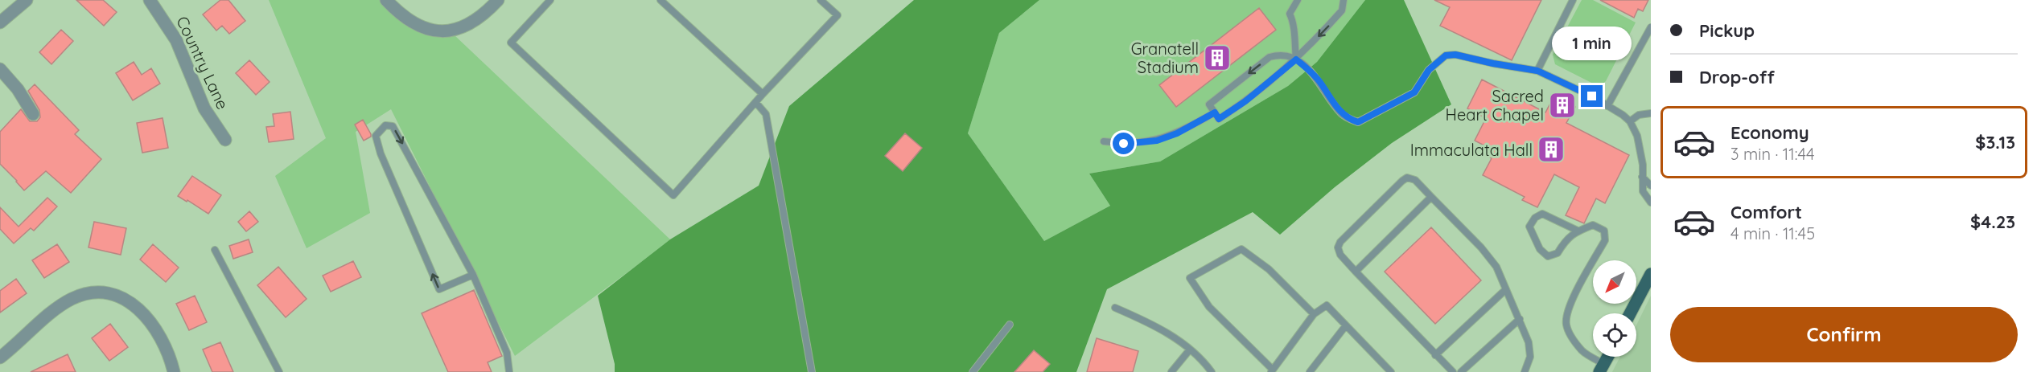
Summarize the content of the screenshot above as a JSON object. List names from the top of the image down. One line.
{"streets":{"street":["Country Lane"]},"places":{"building":["Granatell Stadium","Sacred Heart Chapel","Immaculata Hall"]},"north":"bottom left","page":{"banner":["Pickup","Drop-off"],"bubble":"1 min","list":[{"name":"Economy","note":"3 min · 11:44","value":"$3.13"},{"name":"Comfort","note":"4 min · 11:45","value":"$4.23"}],"buttons":"Confirm"}}
